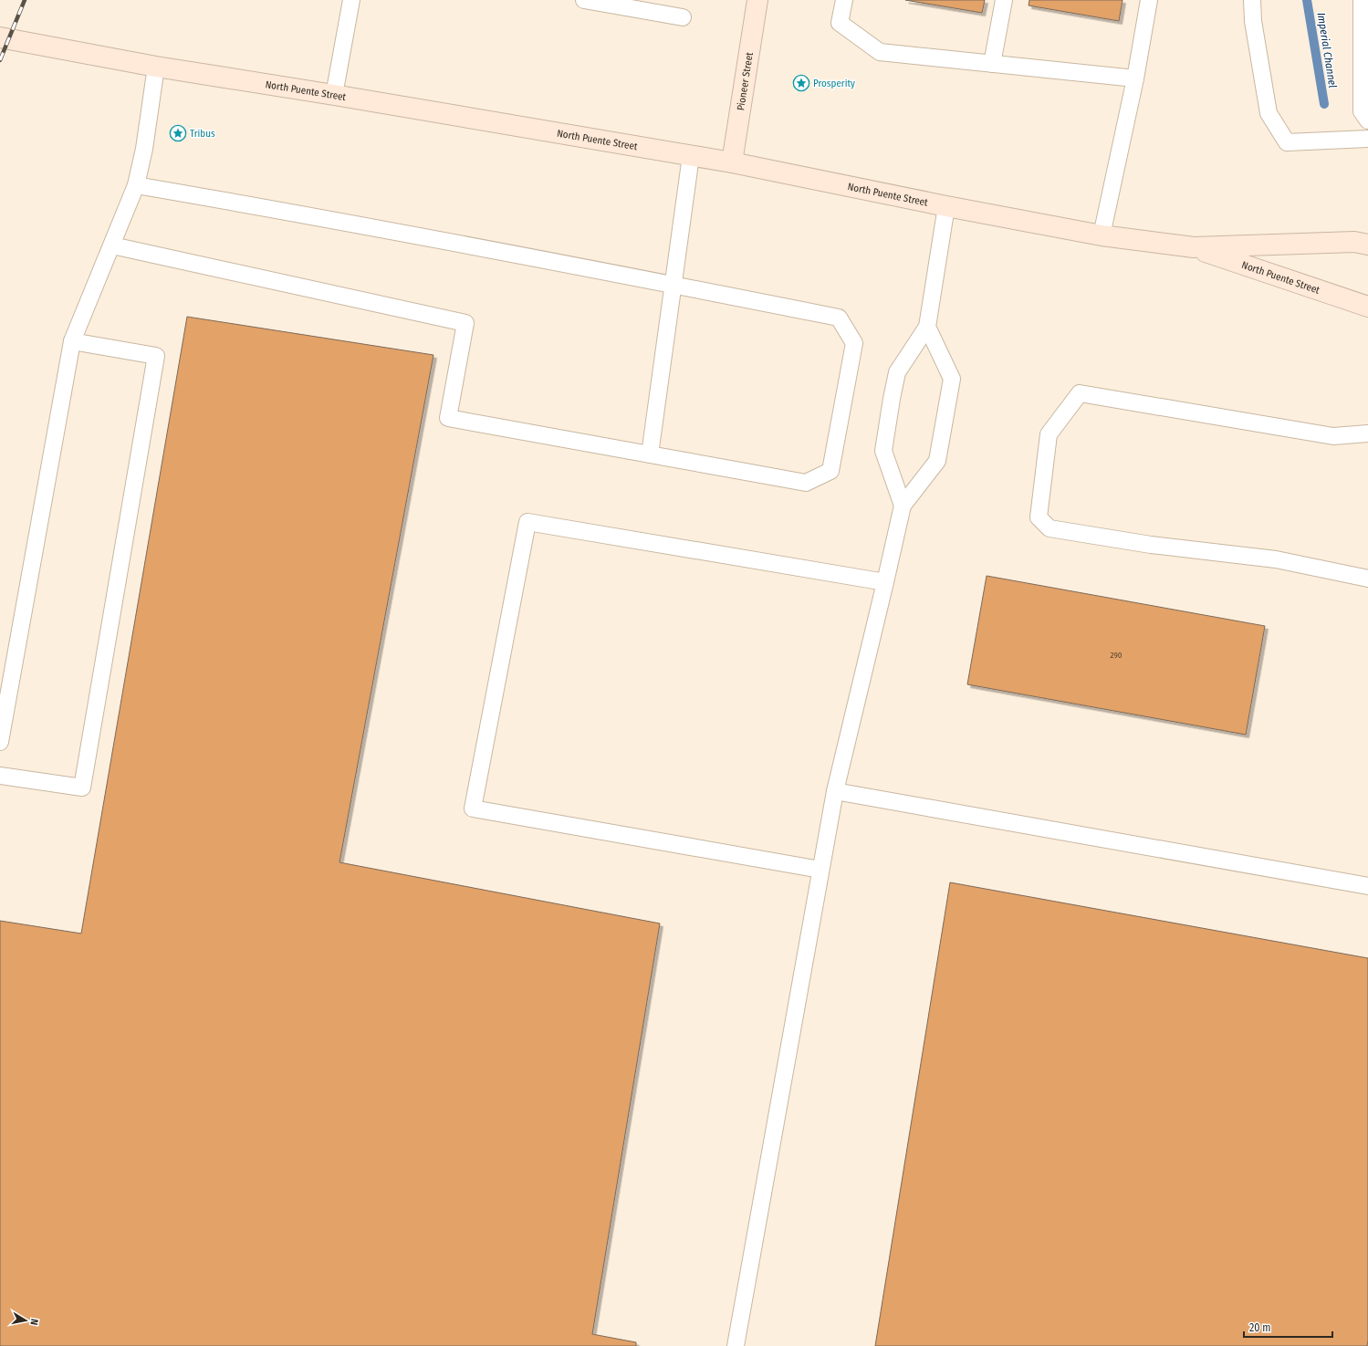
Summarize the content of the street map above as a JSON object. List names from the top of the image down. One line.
{"streets":{"street":["Pioneer Street","North Puente Street"]},"crossings":[["Pioneer Street","North Puente Street"]],"water":["Imperial Channel"],"places":{"place":["Prosperity","Tribus"]},"house_numbers":["290"],"scale_bar":"20 m","north":"right"}
